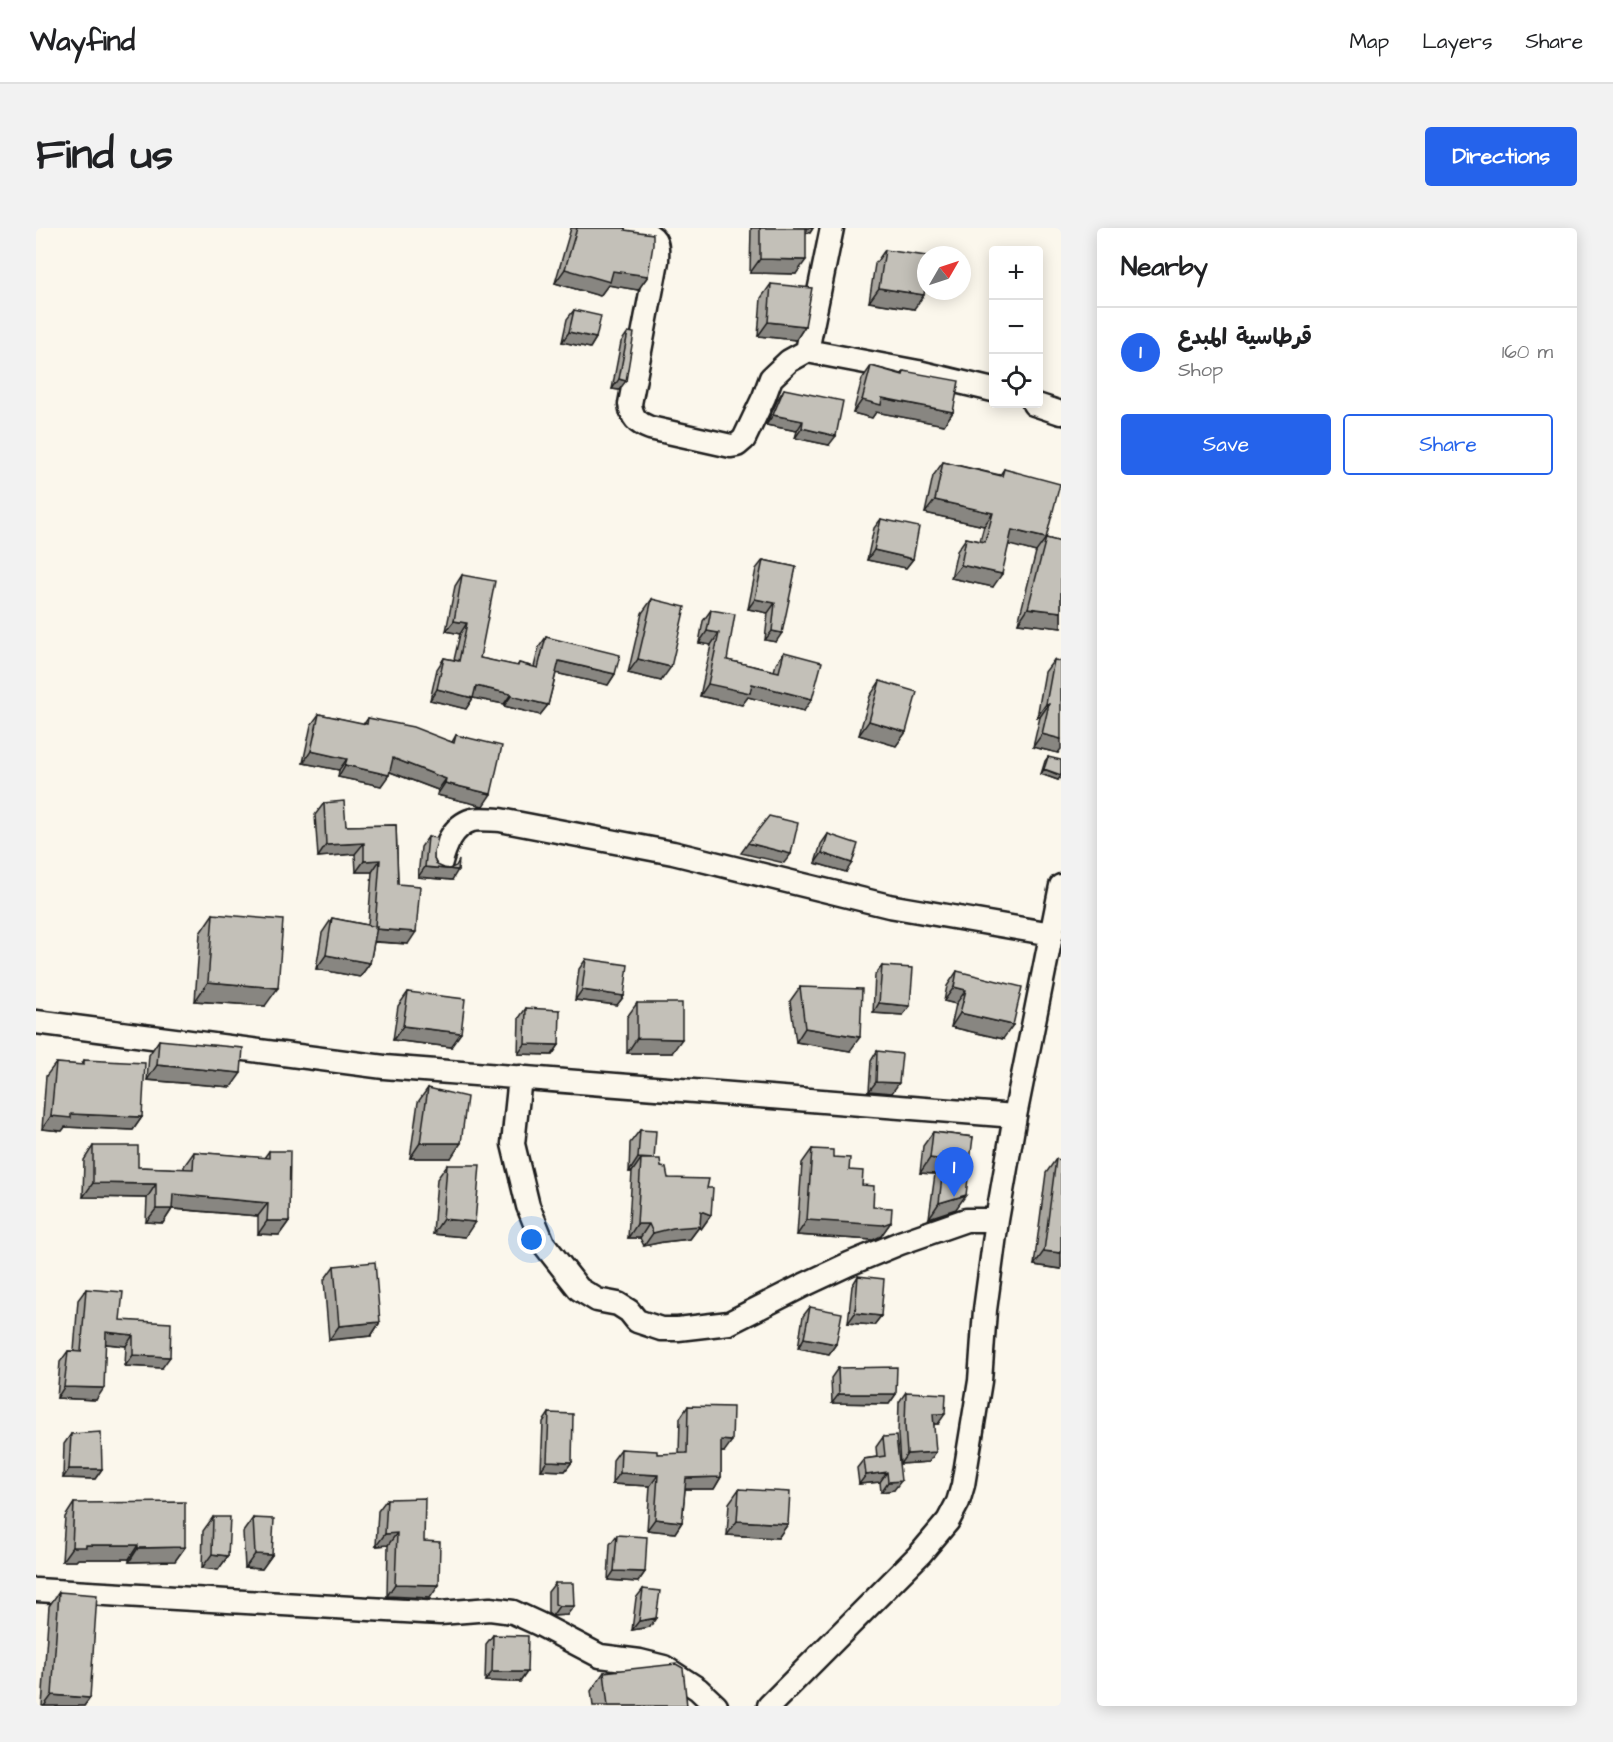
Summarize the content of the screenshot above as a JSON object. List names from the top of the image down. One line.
{"north":"top right","page":{"header":"Wayfind","nav":["Map","Layers","Share"],"title":"Find us","buttons":["Directions",["Save","Share"]],"heading":"Nearby","map_buttons":["+","−"],"list":[{"mark":"1","name":"قرطاسية المبدع","note":"Shop","value":"160 m"}],"pins":"1"}}
